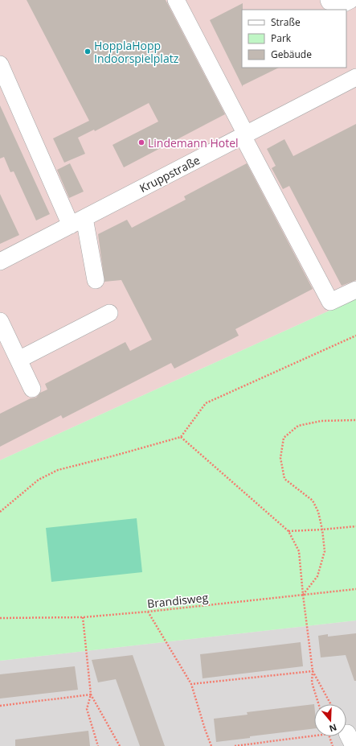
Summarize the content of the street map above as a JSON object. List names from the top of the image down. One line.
{"streets":{"street":["Kruppstraße"],"path":["Brandisweg"]},"places":["HopplaHopp Indoorspielplatz","Lindemann Hotel"],"legend":["Straße","Park","Gebäude"],"north":"bottom"}
